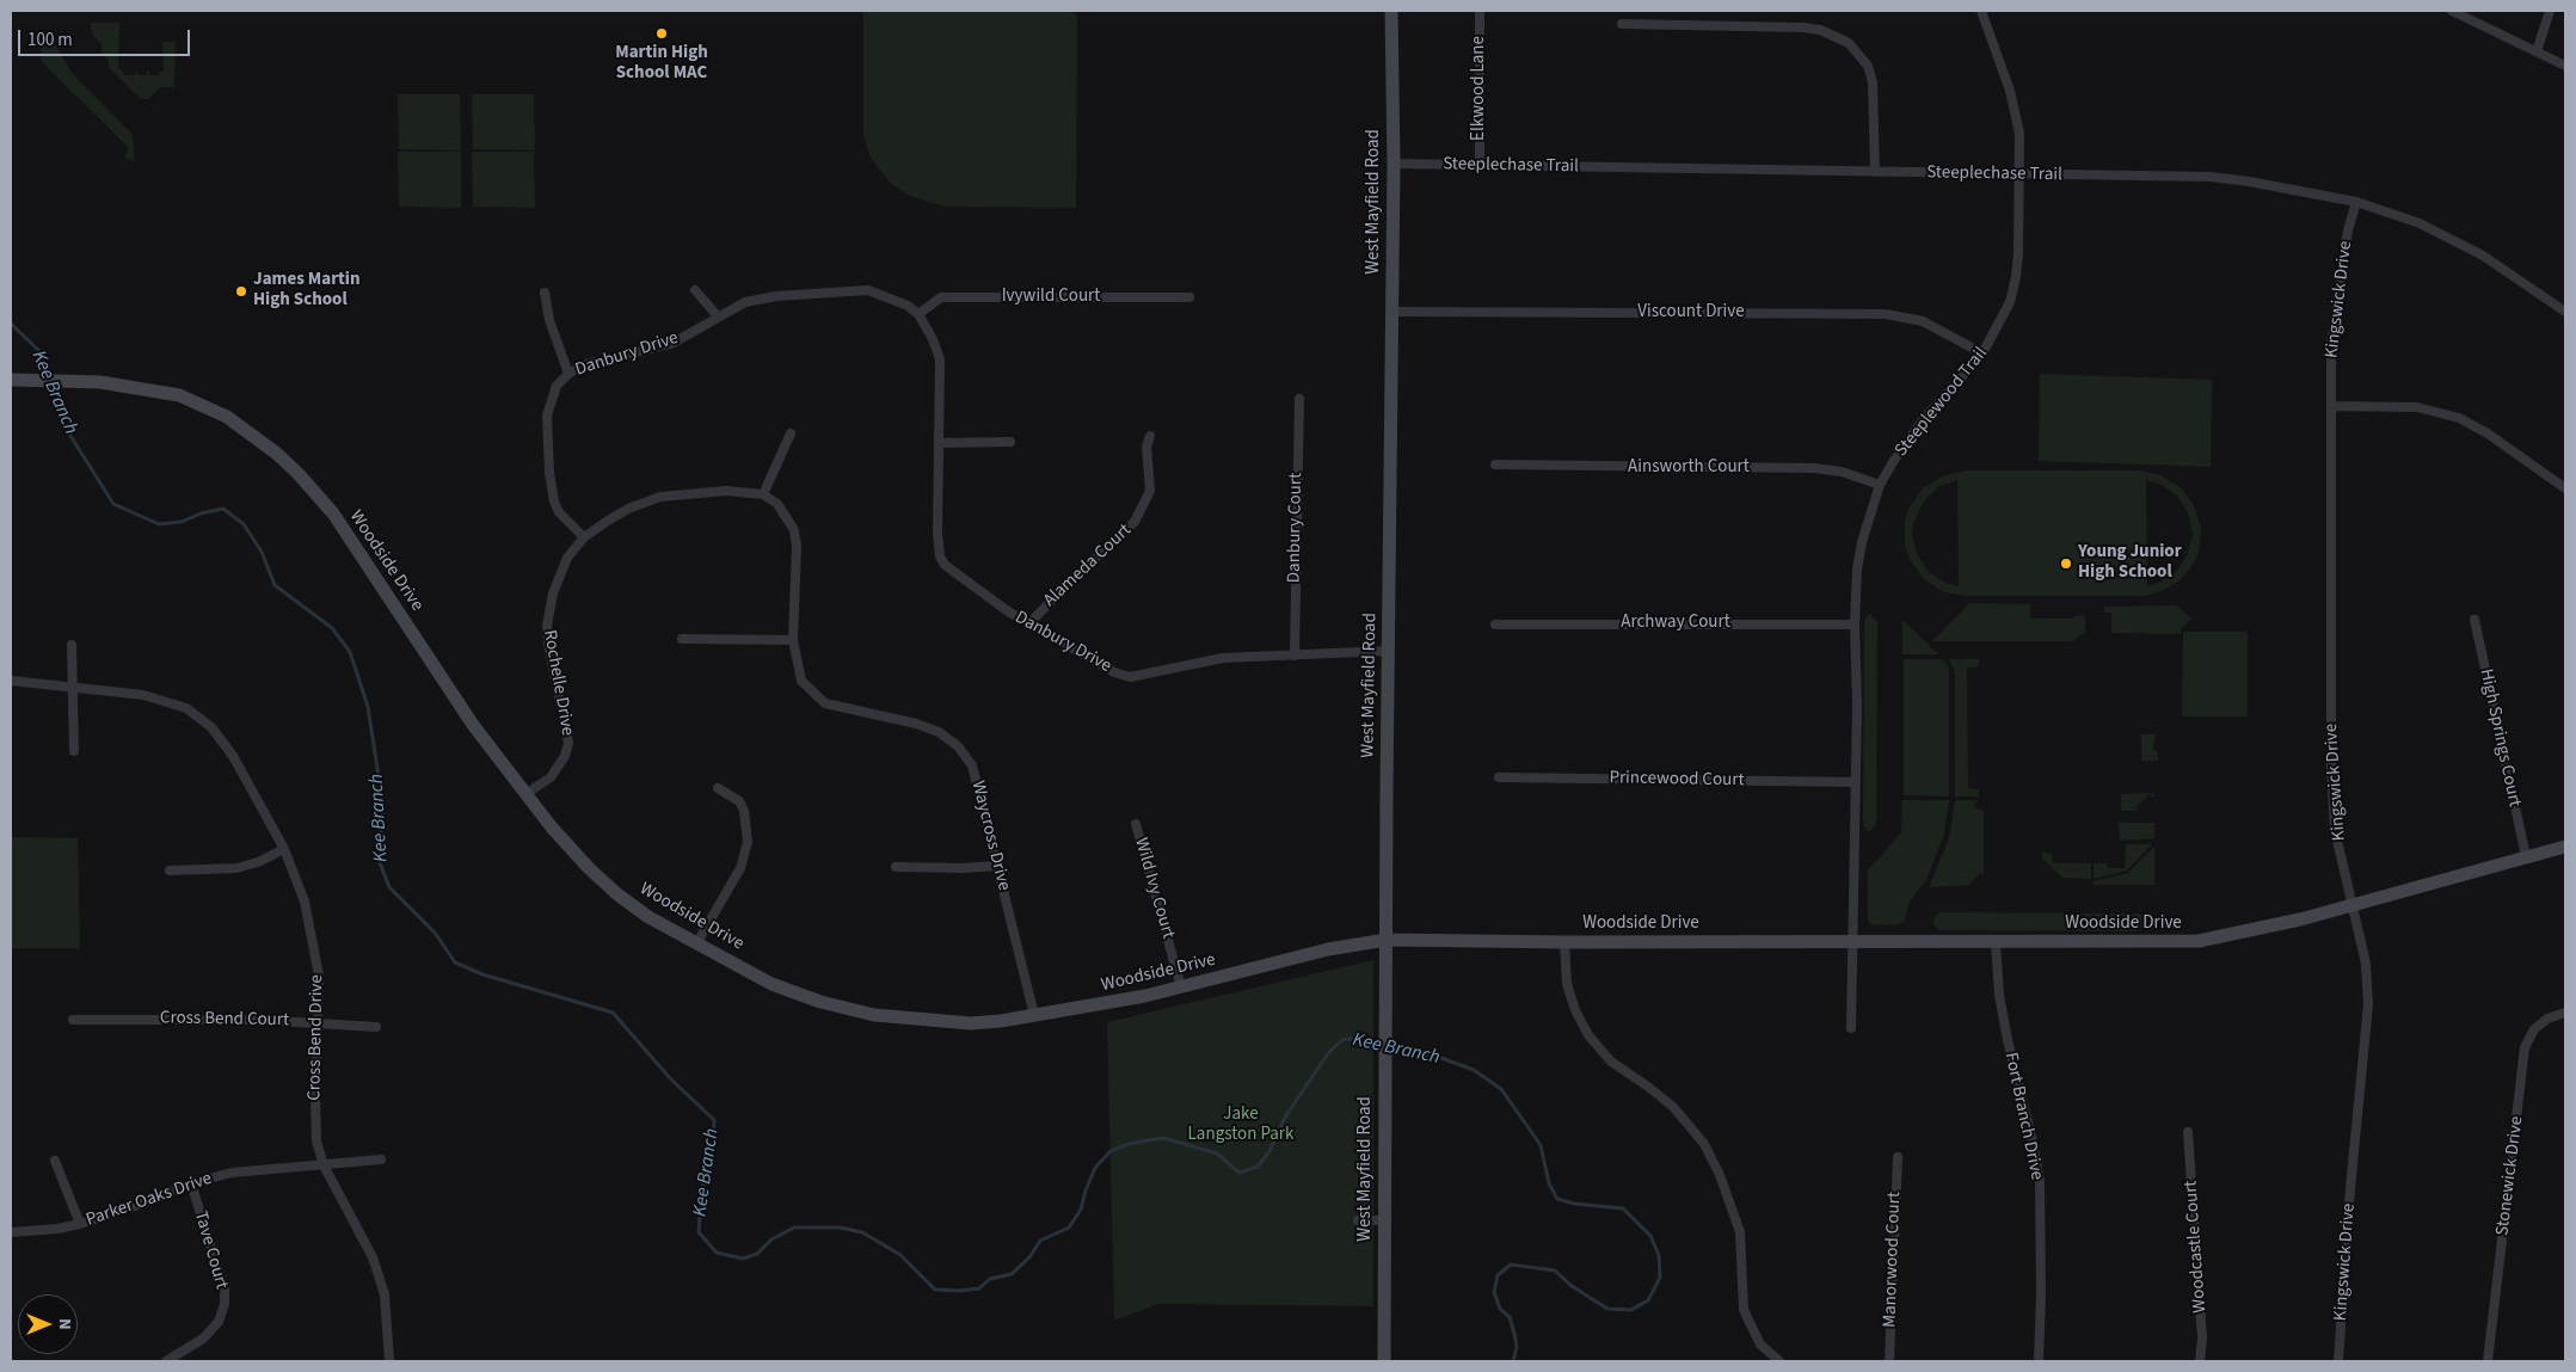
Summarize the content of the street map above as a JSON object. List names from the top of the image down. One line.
{"streets":{"street":["Elkwood Lane","Steeplechase Trail","West Mayfield Road","Ivywild Court","Kingswick Drive","Viscount Drive","Danbury Drive","Steeplewood Trail","Ainsworth Court","Danbury Court","Woodside Drive","Alameda Court","Archway Court","Rochelle Drive","High Springs Court","Princewood Court","Waycross Drive","Wild Ivy Court","Cross Bend Court","Cross Bend Drive","Fort Branch Drive","Stonewick Drive","Parker Oaks Drive","Woodcastle Court","Tave Court","Manorwood Court"]},"crossings":[["Elkwood Lane","Steeplechase Trail"],["Steeplechase Trail","West Mayfield Road"],["Steeplechase Trail","Kingswick Drive"],["Steeplechase Trail","Steeplewood Trail"],["West Mayfield Road","Viscount Drive"],["West Mayfield Road","Danbury Drive"],["West Mayfield Road","Woodside Drive"],["Ivywild Court","Danbury Drive"],["Kingswick Drive","Woodside Drive"],["Viscount Drive","Steeplewood Trail"],["Danbury Drive","Danbury Court"],["Danbury Drive","Alameda Court"],["Danbury Drive","Rochelle Drive"],["Steeplewood Trail","Ainsworth Court"],["Steeplewood Trail","Woodside Drive"],["Steeplewood Trail","Archway Court"],["Steeplewood Trail","Princewood Court"],["Woodside Drive","Rochelle Drive"],["Woodside Drive","High Springs Court"],["Woodside Drive","Waycross Drive"],["Woodside Drive","Wild Ivy Court"],["Woodside Drive","Fort Branch Drive"],["Rochelle Drive","Waycross Drive"],["Cross Bend Court","Cross Bend Drive"],["Cross Bend Drive","Parker Oaks Drive"],["Parker Oaks Drive","Tave Court"]],"water":["Kee Branch"],"parks":["Jake Langston Park"],"places":["Martin High School MAC","James Martin High School","Young Junior High School"],"scale_bar":"100 m","north":"right"}
